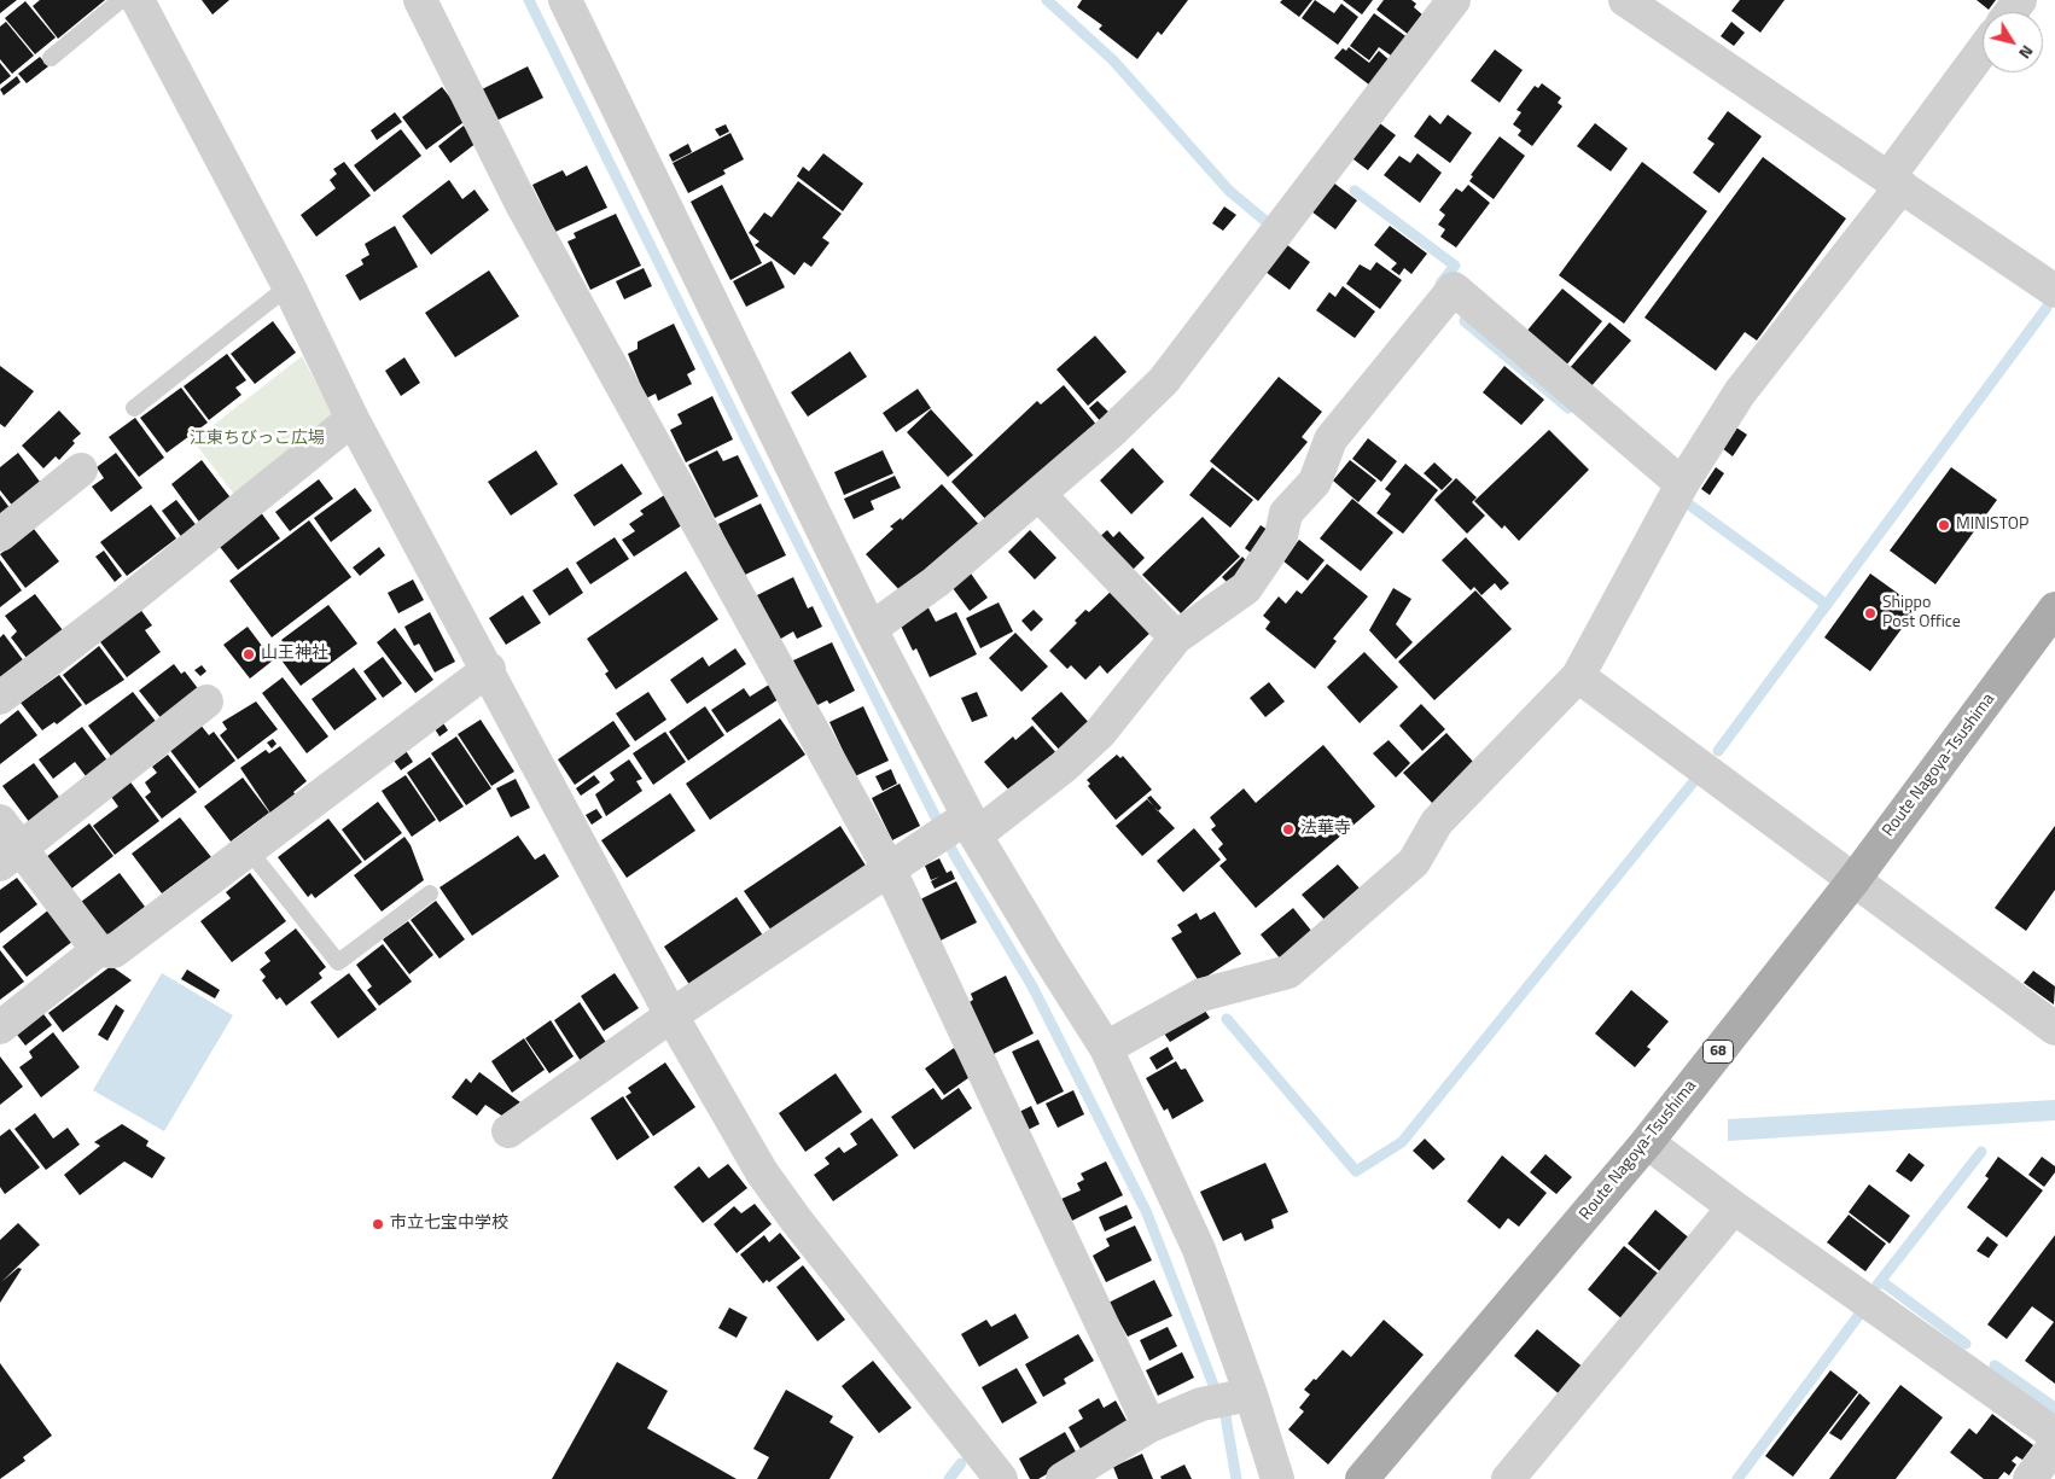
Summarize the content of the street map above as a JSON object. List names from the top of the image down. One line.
{"streets":{"main road":["Route Nagoya-Tsushima","68"]},"parks":["江東ちびっこ広場"],"places":["MINISTOP","Shippo Post Office","山王神社","法華寺","市立七宝中学校"],"north":"bottom right"}
